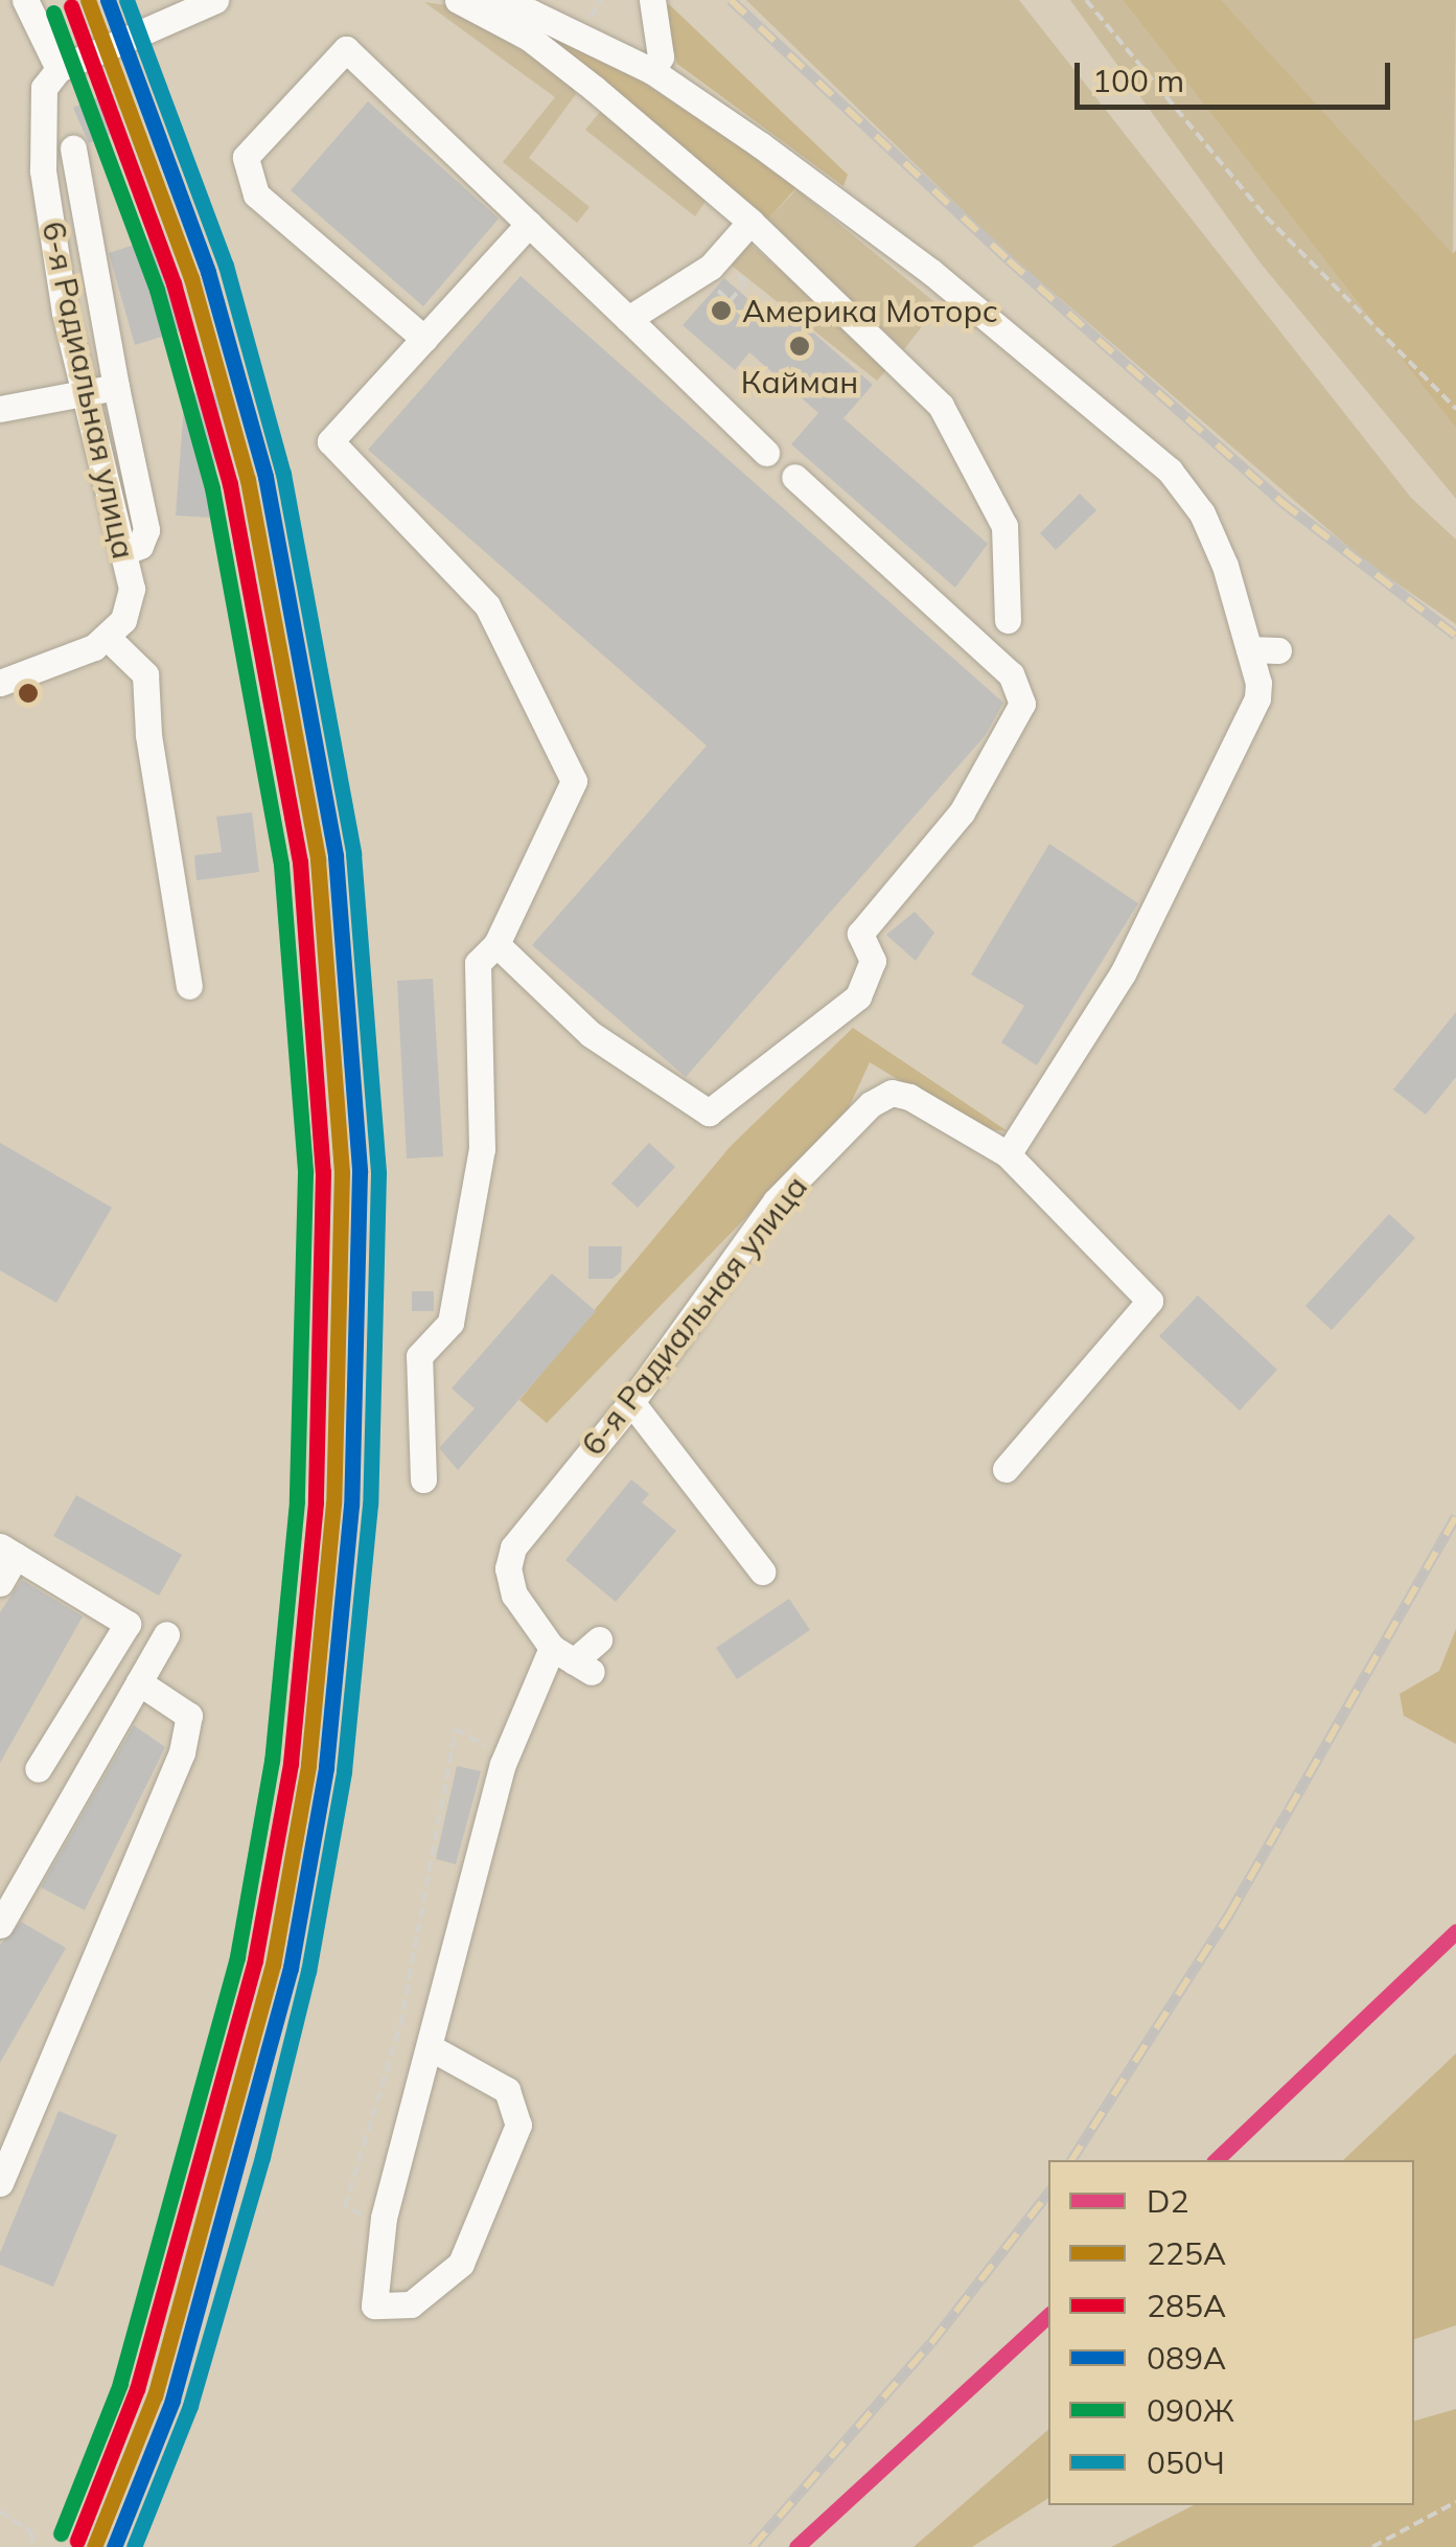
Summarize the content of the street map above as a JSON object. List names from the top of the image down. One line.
{"streets":{"street":["6-я Радиальная улица"]},"places":["Америка Моторс","Кайман"],"lines":["transit line 225А","transit line 089А","transit line 050Ч","transit line 285А","transit line 090Ж","transit line D2"],"legend":["D2","225А","285А","089А","090Ж","050Ч"],"scale_bar":"100 m"}
